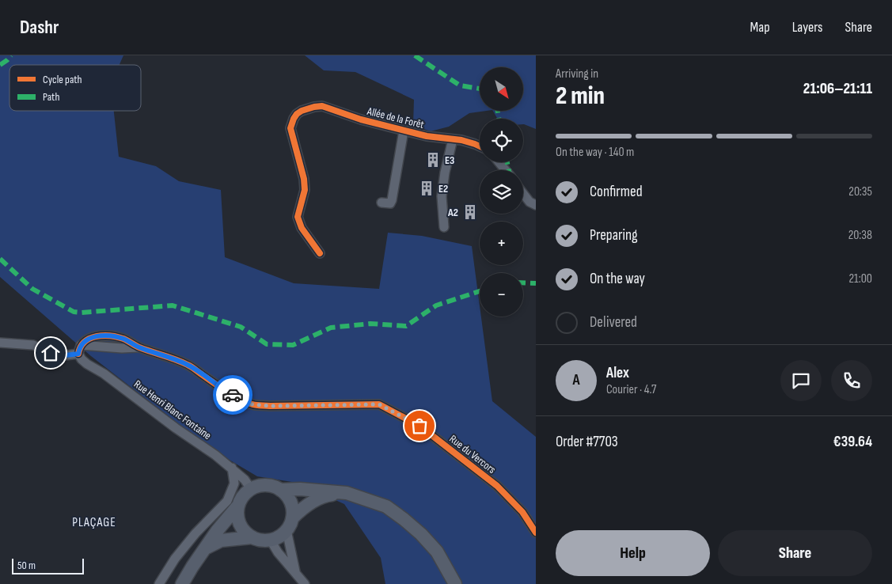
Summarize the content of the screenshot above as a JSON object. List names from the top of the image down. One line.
{"streets":{"street":["Allée de la Forêt","Rue Henri Blanc Fontaine","Rue du Vercors"]},"crossings":[["Rue Henri Blanc Fontaine","Rue du Vercors"]],"districts":["PLAÇAGE"],"places":{"building":["E3","E2","A2"]},"legend":["Cycle path","Path"],"scale_bar":"50 m","north":"bottom right","page":{"header":"Dashr","nav":["Map","Layers","Share"],"heading":["2 min","Arriving in","21:06–21:11"],"panel":["Alex","Courier · 4.7","Order #7703","€39.64"],"map_buttons":["+","−"],"bar":"On the way · 140 m","list":[["Confirmed","20:35"],["Preparing","20:38"],["On the way","21:00"],"Delivered"],"round":"A","buttons":["Help","Share"],"scale":"50 m"}}
